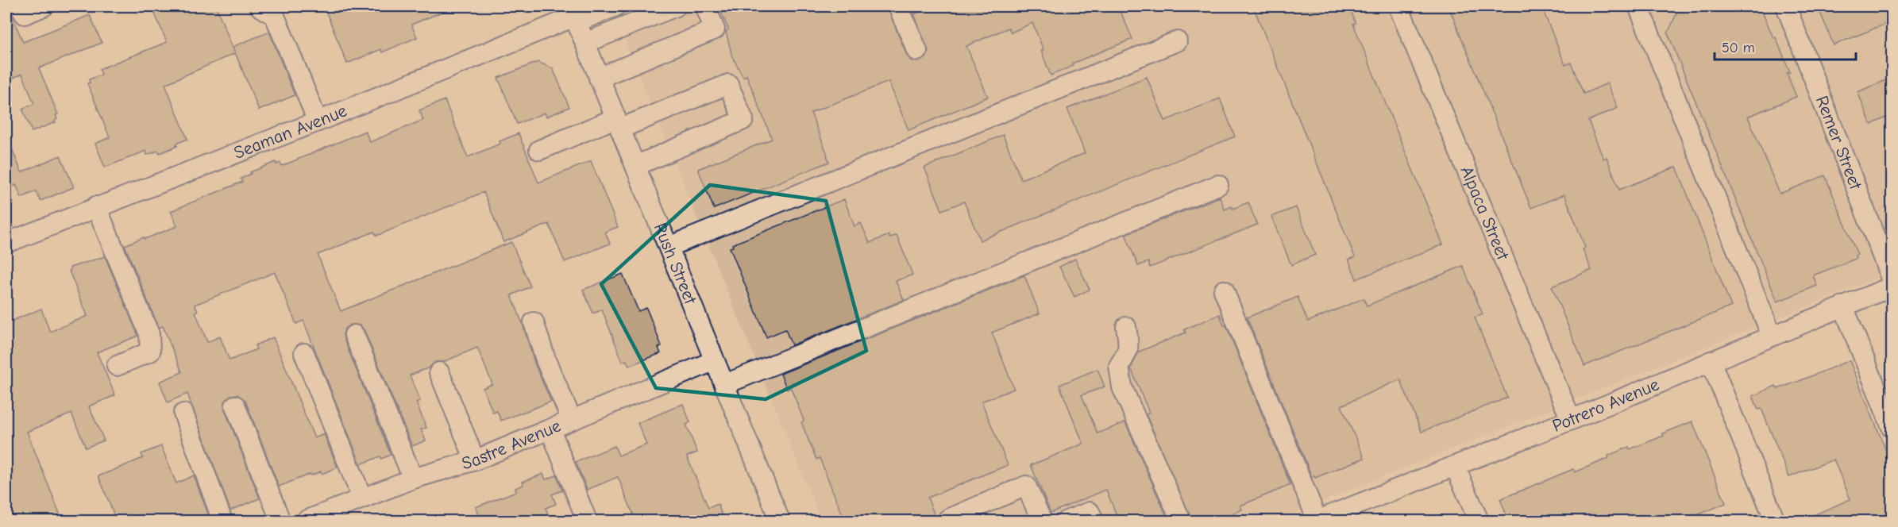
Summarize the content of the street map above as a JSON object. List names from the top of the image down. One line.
{"streets":{"street":["Seaman Avenue","Remer Street","Alpaca Street","Rush Street","Potrero Avenue","Sastre Avenue"]},"crossings":[["Seaman Avenue","Rush Street"],["Alpaca Street","Potrero Avenue"],["Rush Street","Sastre Avenue"]],"scale_bar":"50 m"}
